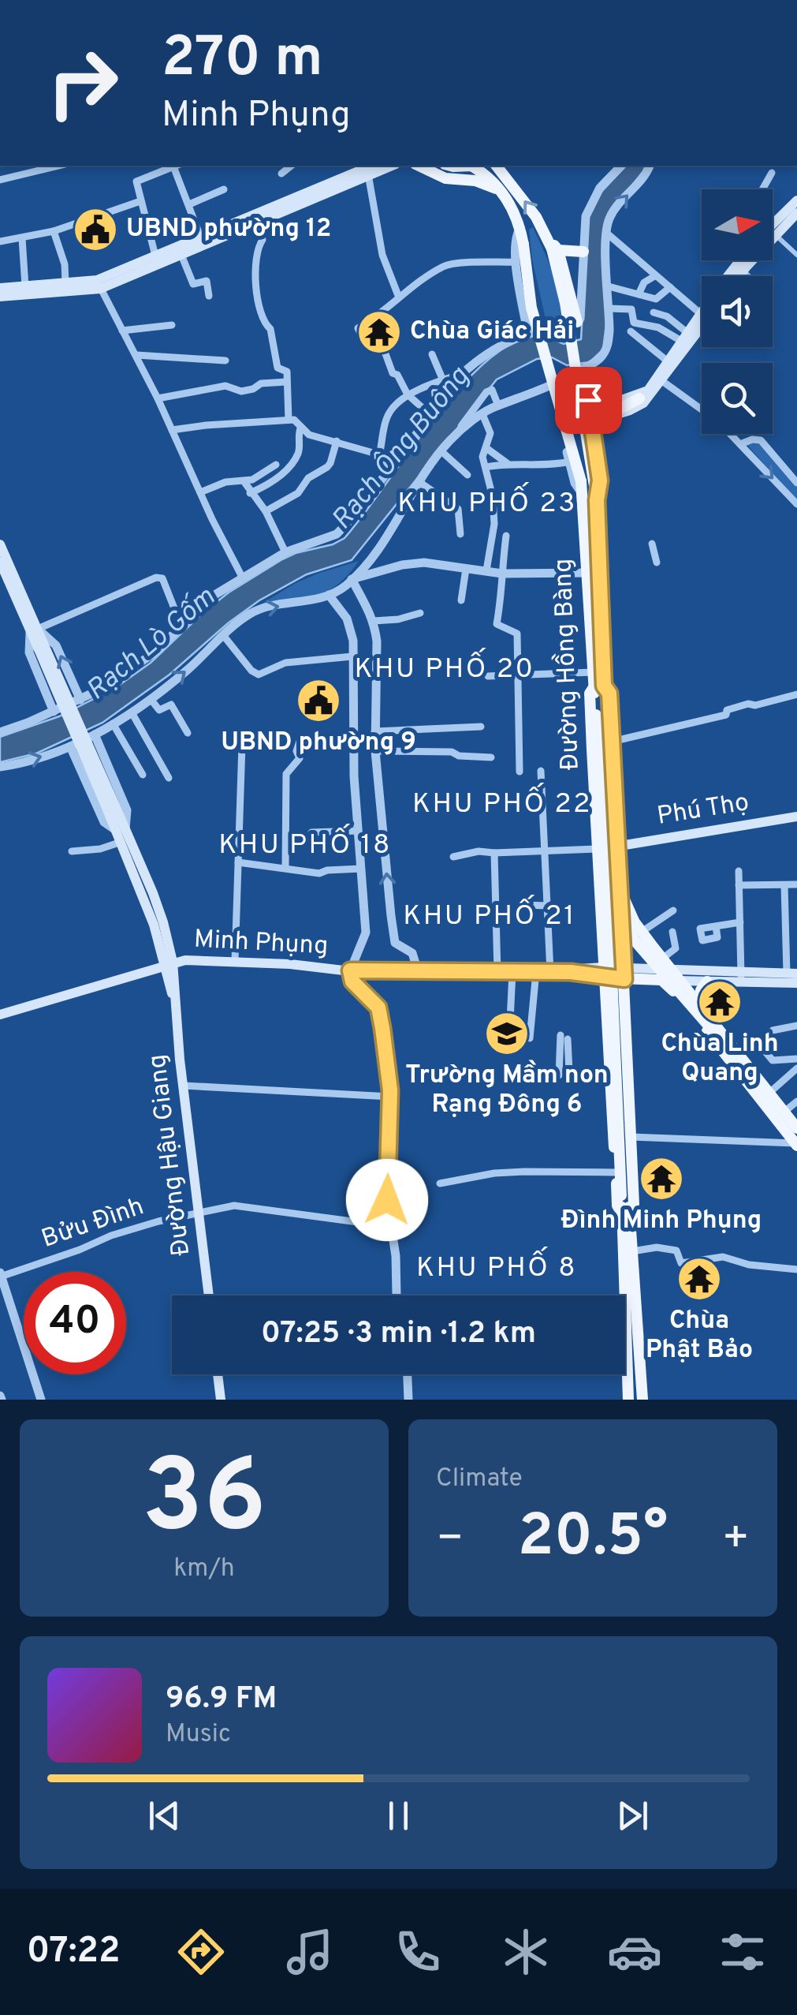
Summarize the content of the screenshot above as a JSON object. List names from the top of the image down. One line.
{"streets":{"main road":["Đường Hồng Bàng","Phú Thọ","Minh Phụng","Đường Hậu Giang"],"street":["Bửu Đình"]},"crossings":[["Đường Hồng Bàng","Phú Thọ"],["Đường Hồng Bàng","Minh Phụng"],["Minh Phụng","Đường Hậu Giang"],["Đường Hậu Giang","Bửu Đình"]],"districts":["KHU PHỐ 23","KHU PHỐ 20","KHU PHỐ 22","KHU PHỐ 18","KHU PHỐ 21","KHU PHỐ 8"],"water":["Rạch Ông Buông","Rạch Lò Gốm"],"places":{"public building":["UBND phường 12","UBND phường 9"],"temple":["Chùa Giác Hải","Chùa Linh Quang","Đình Minh Phụng","Chùa Phật Bảo"],"school or university":["Trường Mầm non Rạng Đông 6"]},"north":"right","page":{"turn":["270 m","Minh Phụng"],"limit":"40","trip":"07:25 · 3 min · 1.2 km","tile":[["36","km/h"],"Climate"],"heat":["−","20.5°","+"],"song":["96.9 FM","Music"],"tabs":"07:22"}}
